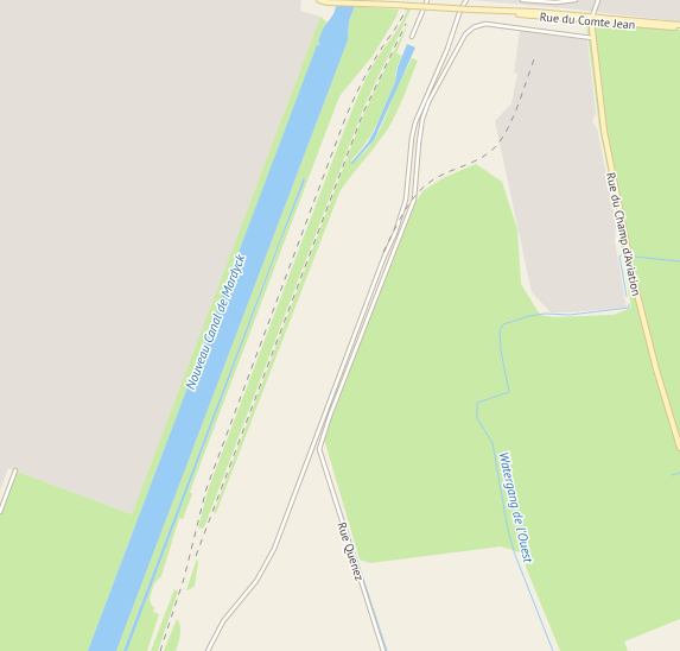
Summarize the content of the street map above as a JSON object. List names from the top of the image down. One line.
{"streets":{"street":["Rue du Comte Jean","Rue du Champ d'Aviation","Rue Quenez"]},"crossings":[["Rue du Comte Jean","Rue du Champ d'Aviation"],["Rue du Champ d'Aviation","Rue Quenez"]],"water":["Nouveau Canal de Mardyck","Watergang de l'Ouest"]}
